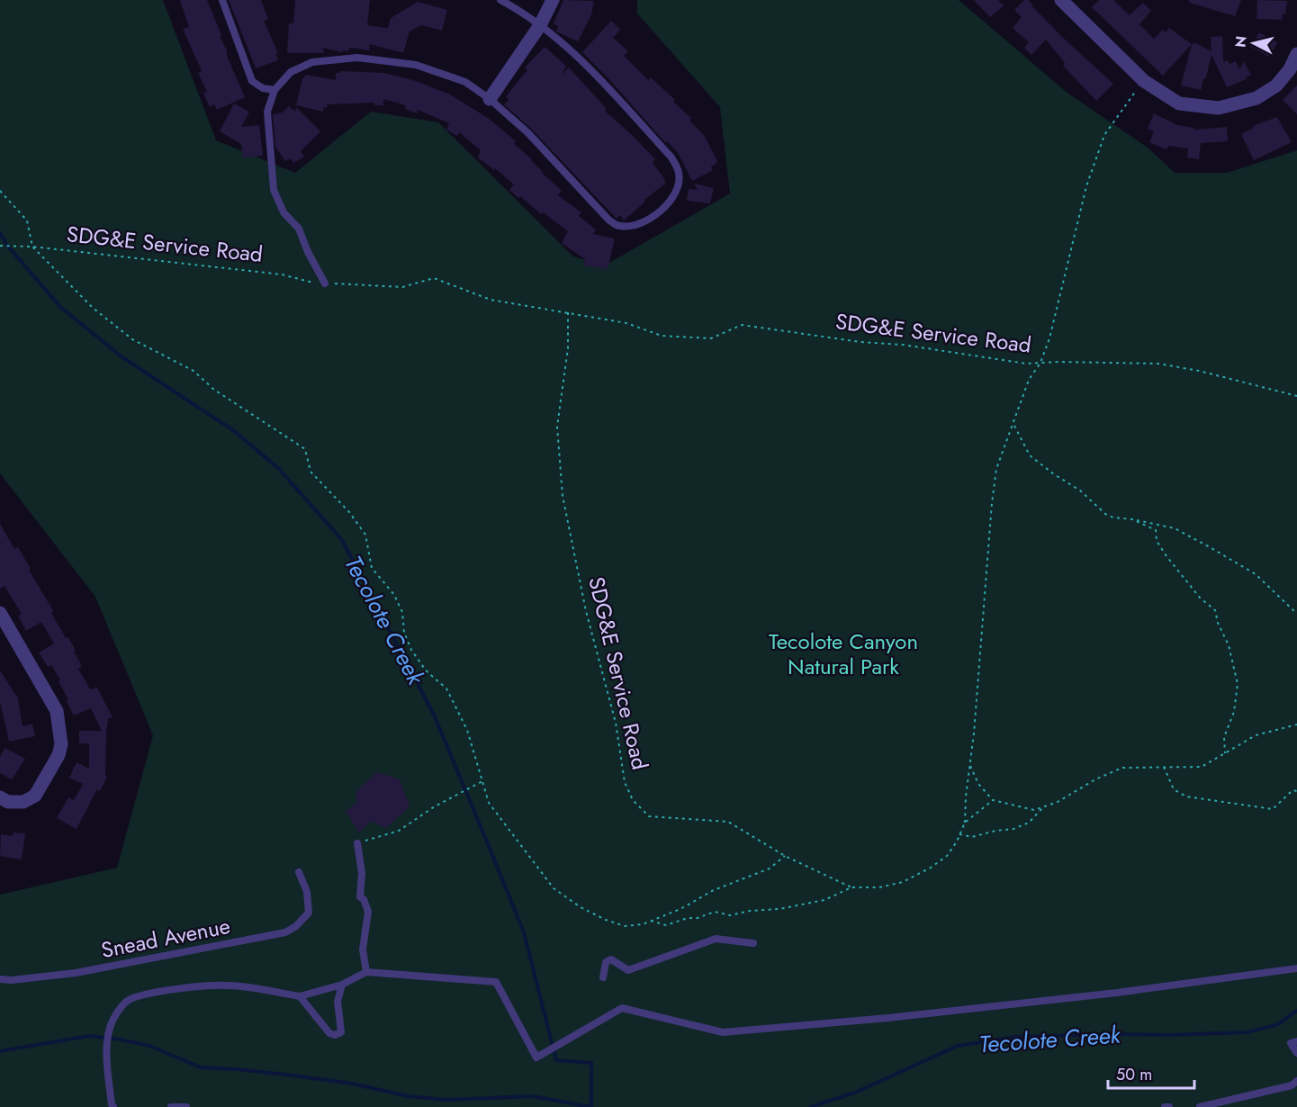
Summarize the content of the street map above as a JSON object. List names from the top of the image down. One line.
{"streets":{"lane":["Snead Avenue"],"path":["SDG&E Service Road"]},"water":["Tecolote Creek"],"parks":["Tecolote Canyon Natural Park"],"scale_bar":"50 m","north":"left"}
